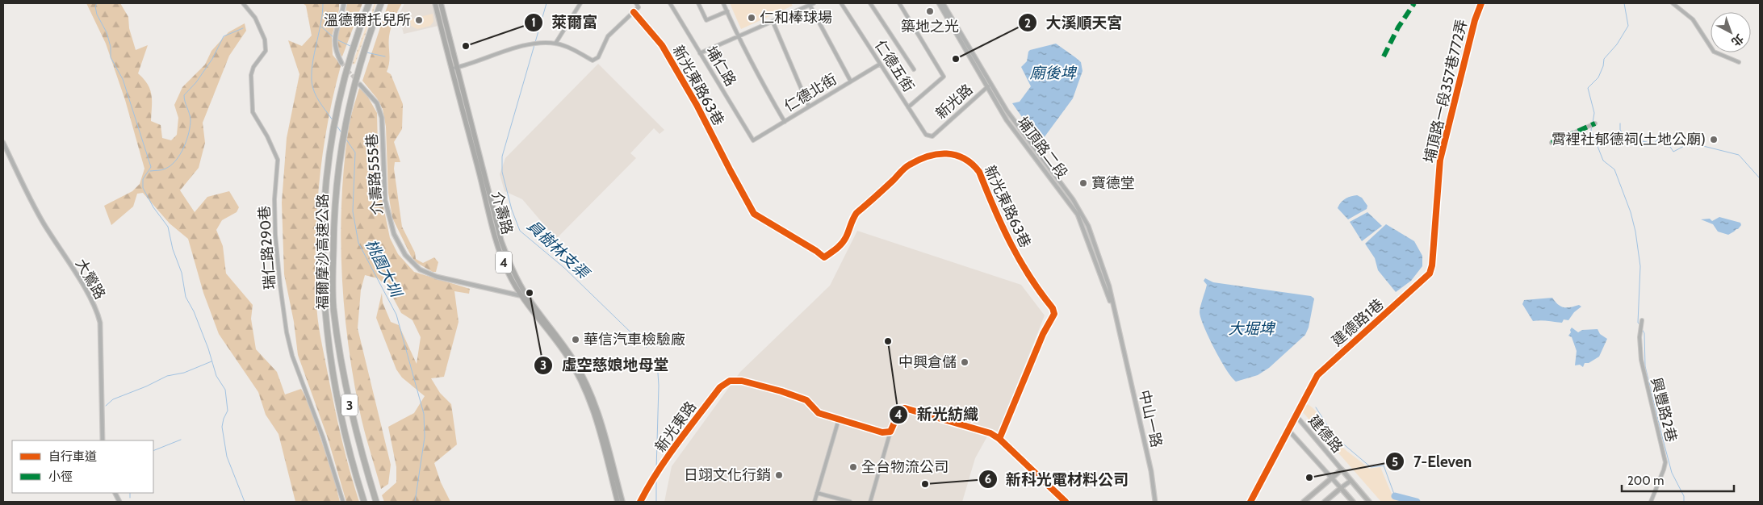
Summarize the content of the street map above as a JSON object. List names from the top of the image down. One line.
{"streets":{"highway":["福爾摩沙高速公路","3"],"main road":["介壽路","4","建德路"],"street":["埔仁路","仁德五街","新光東路63巷","埔頂路一段357巷772弄","仁德北街","新光路","埔頂路二段","介壽路555巷","瑞仁路290巷","大鶯路","建德路1巷","興豐路2巷","中山一路","新光東路"]},"crossings":[["埔仁路","仁德北街"],["仁德五街","仁德北街"],["仁德五街","新光路"],["埔頂路一段357巷772弄","建德路1巷"],["新光路","埔頂路二段"],["埔頂路二段","中山一路"],["介壽路555巷","介壽路"],["建德路1巷","建德路"]],"water":["廟後埤","員樹林支渠","桃園大圳","大堀埤"],"places":["築地之光","仁和棒球場","溫德爾托兒所","萊爾富","大溪順天宮","霄裡社郁德祠(土地公廟)","寶德堂","虛空慈娘地母堂","華信汽車檢驗廠","新光紡織","中興倉儲","全台物流公司","日翊文化行銷","7-Eleven","新科光電材料公司"],"legend":["自行車道","小徑"],"scale_bar":"200 m","north":"bottom right"}
